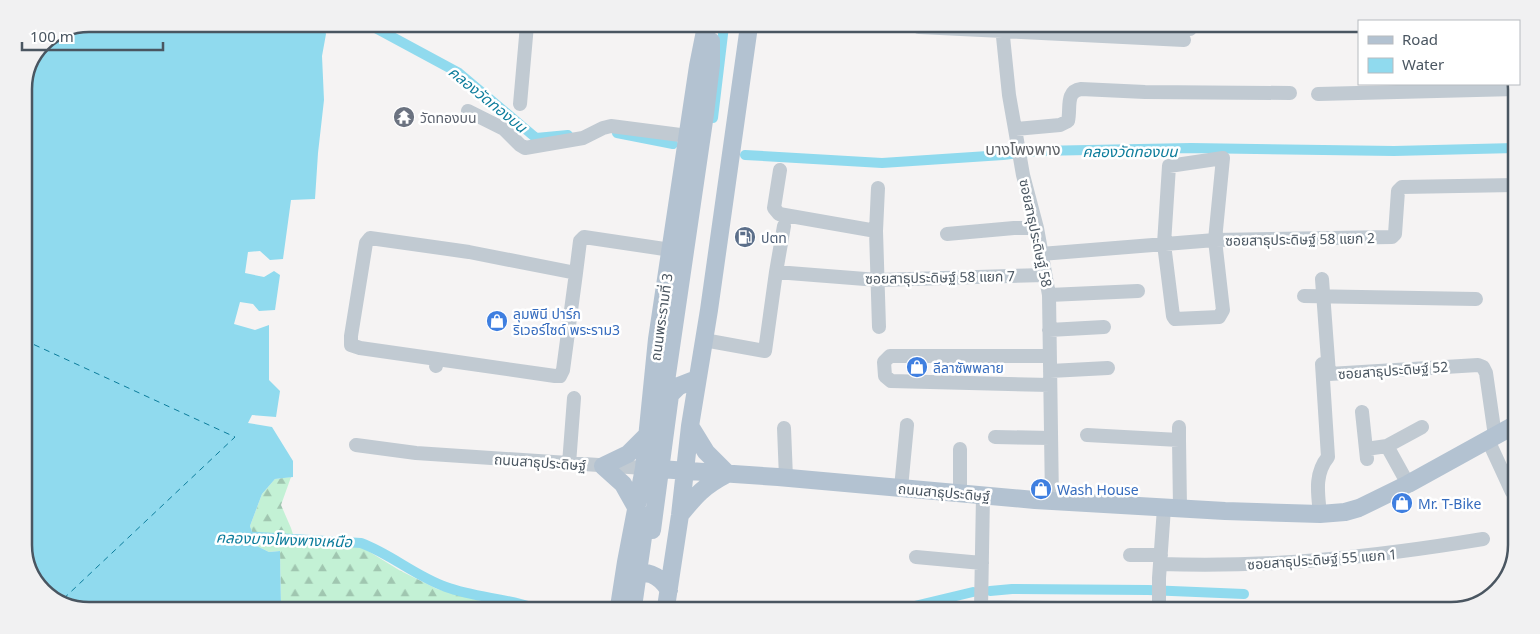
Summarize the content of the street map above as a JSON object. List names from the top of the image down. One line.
{"streets":{"main road":["ถนนพระรามที่ 3","ถนนสาธุประดิษฐ์"],"street":["ซอยสาธุประดิษฐ์ 58","ซอยสาธุประดิษฐ์ 58 แยก 2","ซอยสาธุประดิษฐ์ 58 แยก 7","ซอยสาธุประดิษฐ์ 52","ซอยสาธุประดิษฐ์ 55 แยก 1"]},"crossings":[["ซอยสาธุประดิษฐ์ 58","ซอยสาธุประดิษฐ์ 58 แยก 2"],["ซอยสาธุประดิษฐ์ 58","ซอยสาธุประดิษฐ์ 58 แยก 7"],["ซอยสาธุประดิษฐ์ 58","ถนนสาธุประดิษฐ์"],["ถนนพระรามที่ 3","ถนนสาธุประดิษฐ์"],["ซอยสาธุประดิษฐ์ 52","ถนนสาธุประดิษฐ์"]],"districts":["บางโพงพาง"],"water":["คลองวัดทองบน","คลองบางโพงพางเหนือ"],"places":{"temple":["วัดทองบน"],"fuel station":["ปตท"],"shop":["ลุมพินี ปาร์ก ริเวอร์ไซด์ พระราม3","ลีลาซัพพลาย","Wash House","Mr. T-Bike"]},"legend":["Road","Water"],"scale_bar":"100 m"}
